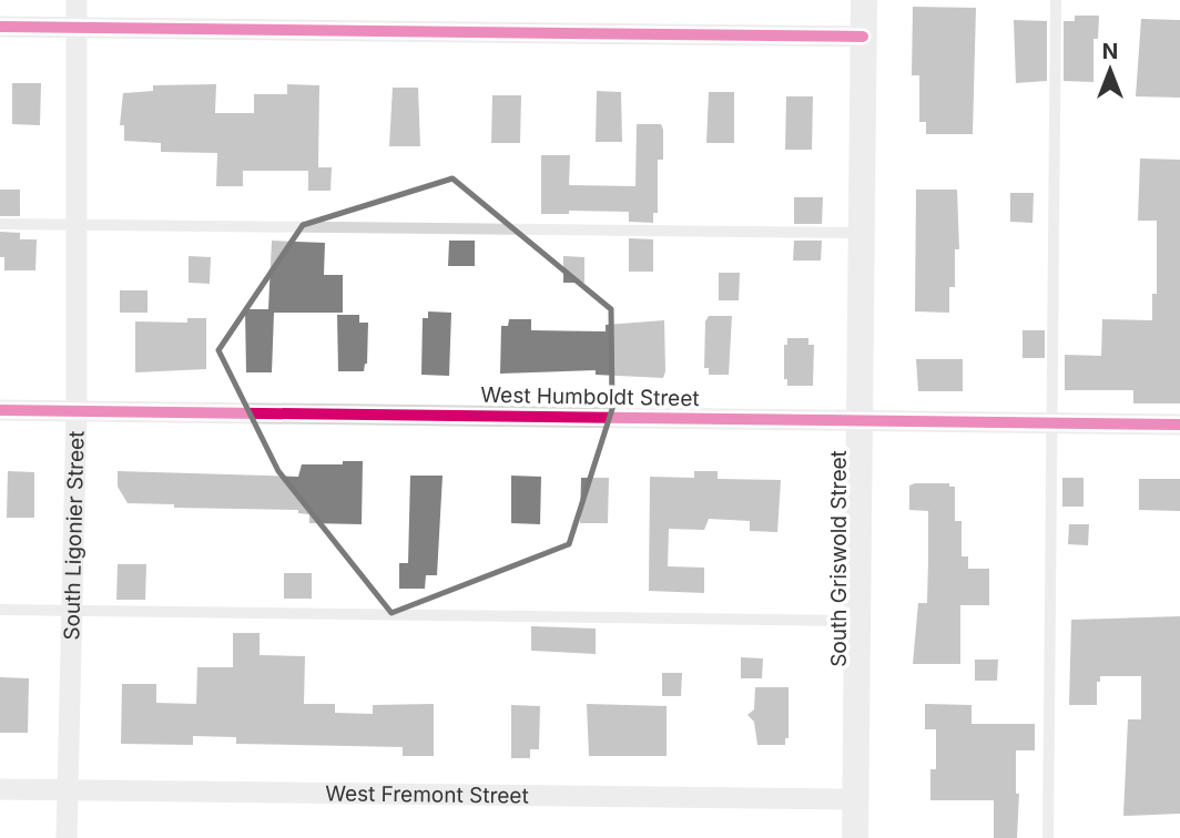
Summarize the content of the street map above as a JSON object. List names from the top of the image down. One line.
{"streets":{"street":["West Humboldt Street","South Ligonier Street","South Griswold Street","West Fremont Street"]},"crossings":[["West Humboldt Street","South Ligonier Street"],["West Humboldt Street","South Griswold Street"],["South Ligonier Street","West Fremont Street"],["South Griswold Street","West Fremont Street"]],"north":"top"}
